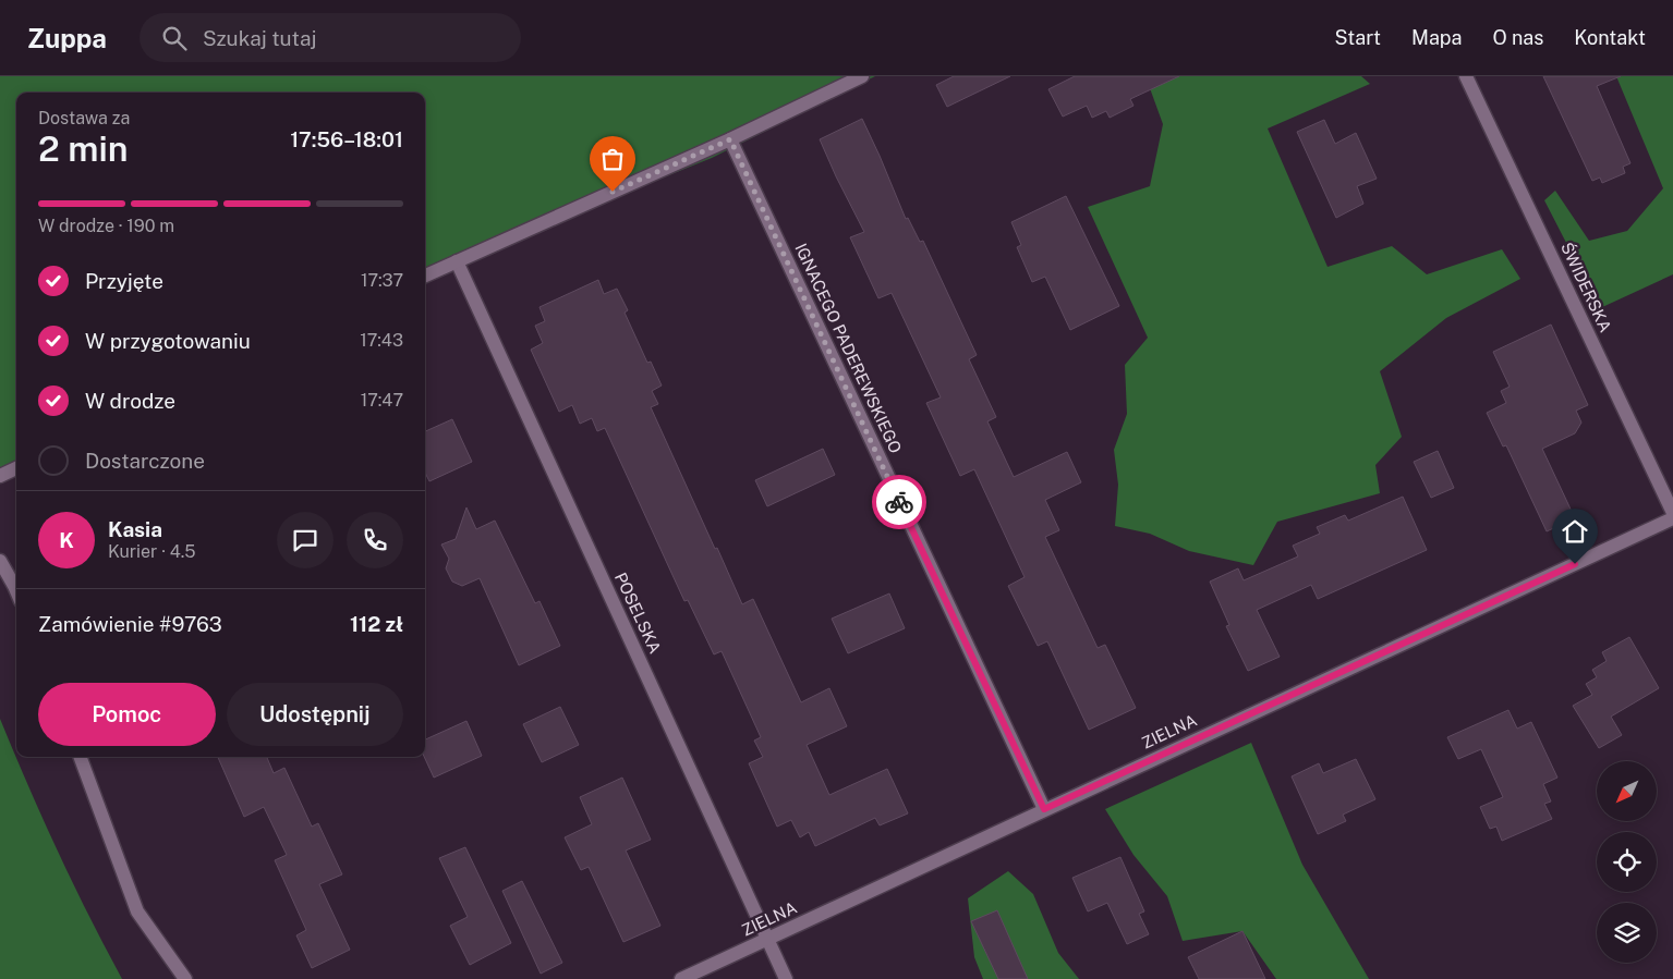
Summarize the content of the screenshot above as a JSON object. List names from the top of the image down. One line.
{"streets":{"street":["ŚWIDERSKA","IGNACEGO PADEREWSKIEGO","POSELSKA","ZIELNA"]},"crossings":[["IGNACEGO PADEREWSKIEGO","ZIELNA"],["POSELSKA","ZIELNA"]],"north":"bottom left","page":{"header":"Zuppa","search":"Szukaj tutaj","nav":["Start","Mapa","O nas","Kontakt"],"heading":["2 min","Dostawa za","17:56–18:01"],"panel":["Kasia","Kurier · 4.5","Zamówienie #9763","112 zł"],"bar":"W drodze · 190 m","list":[["Przyjęte","17:37"],["W przygotowaniu","17:43"],["W drodze","17:47"],"Dostarczone"],"round":"K","buttons":["Pomoc","Udostępnij"]}}
